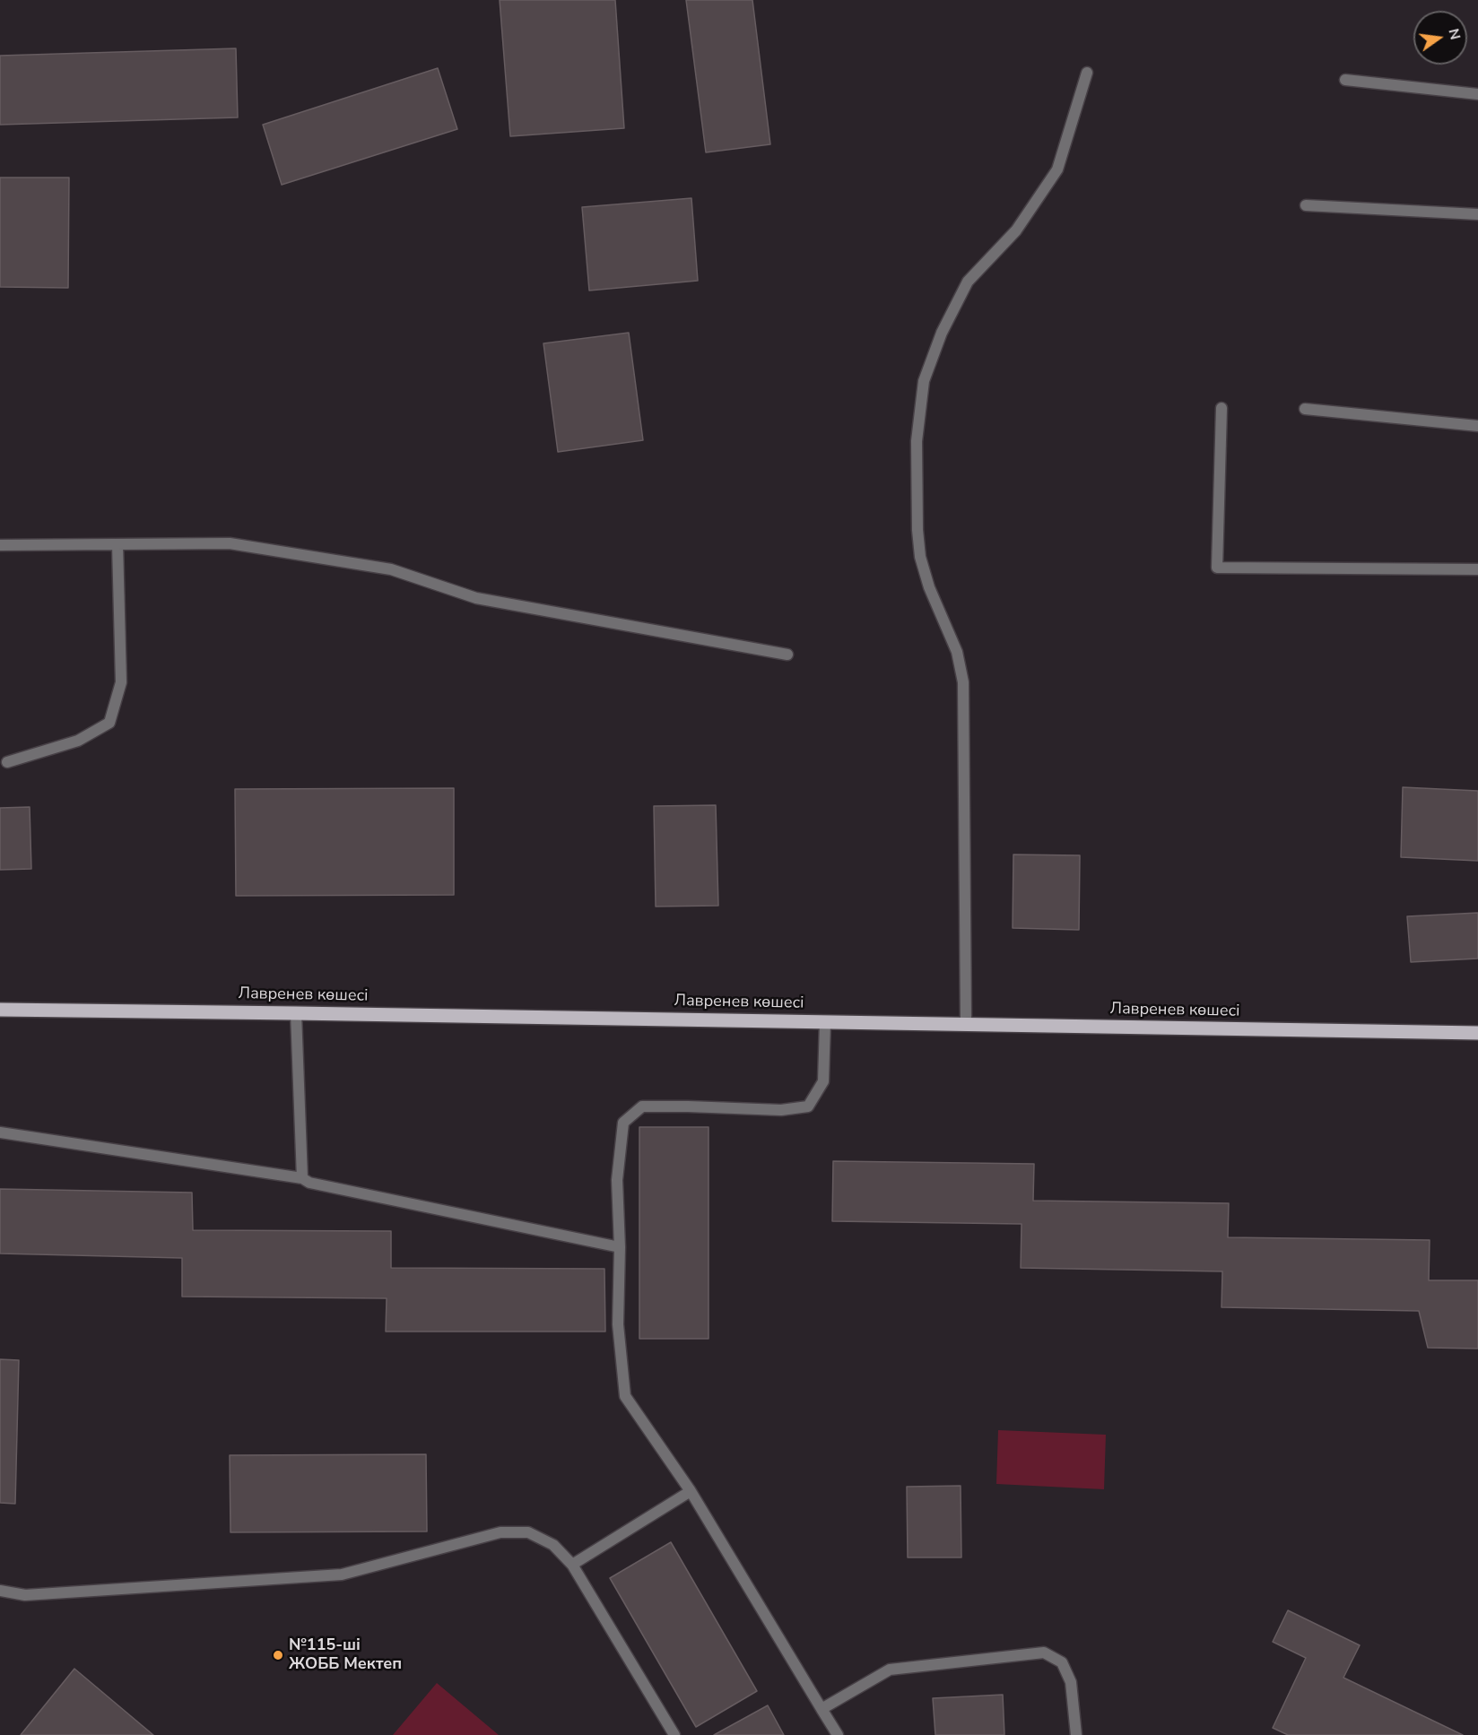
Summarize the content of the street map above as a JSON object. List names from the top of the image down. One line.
{"streets":{"main road":["Лавренев көшесі"]},"places":["№115-ші ЖОББ Мектеп"],"north":"right"}
